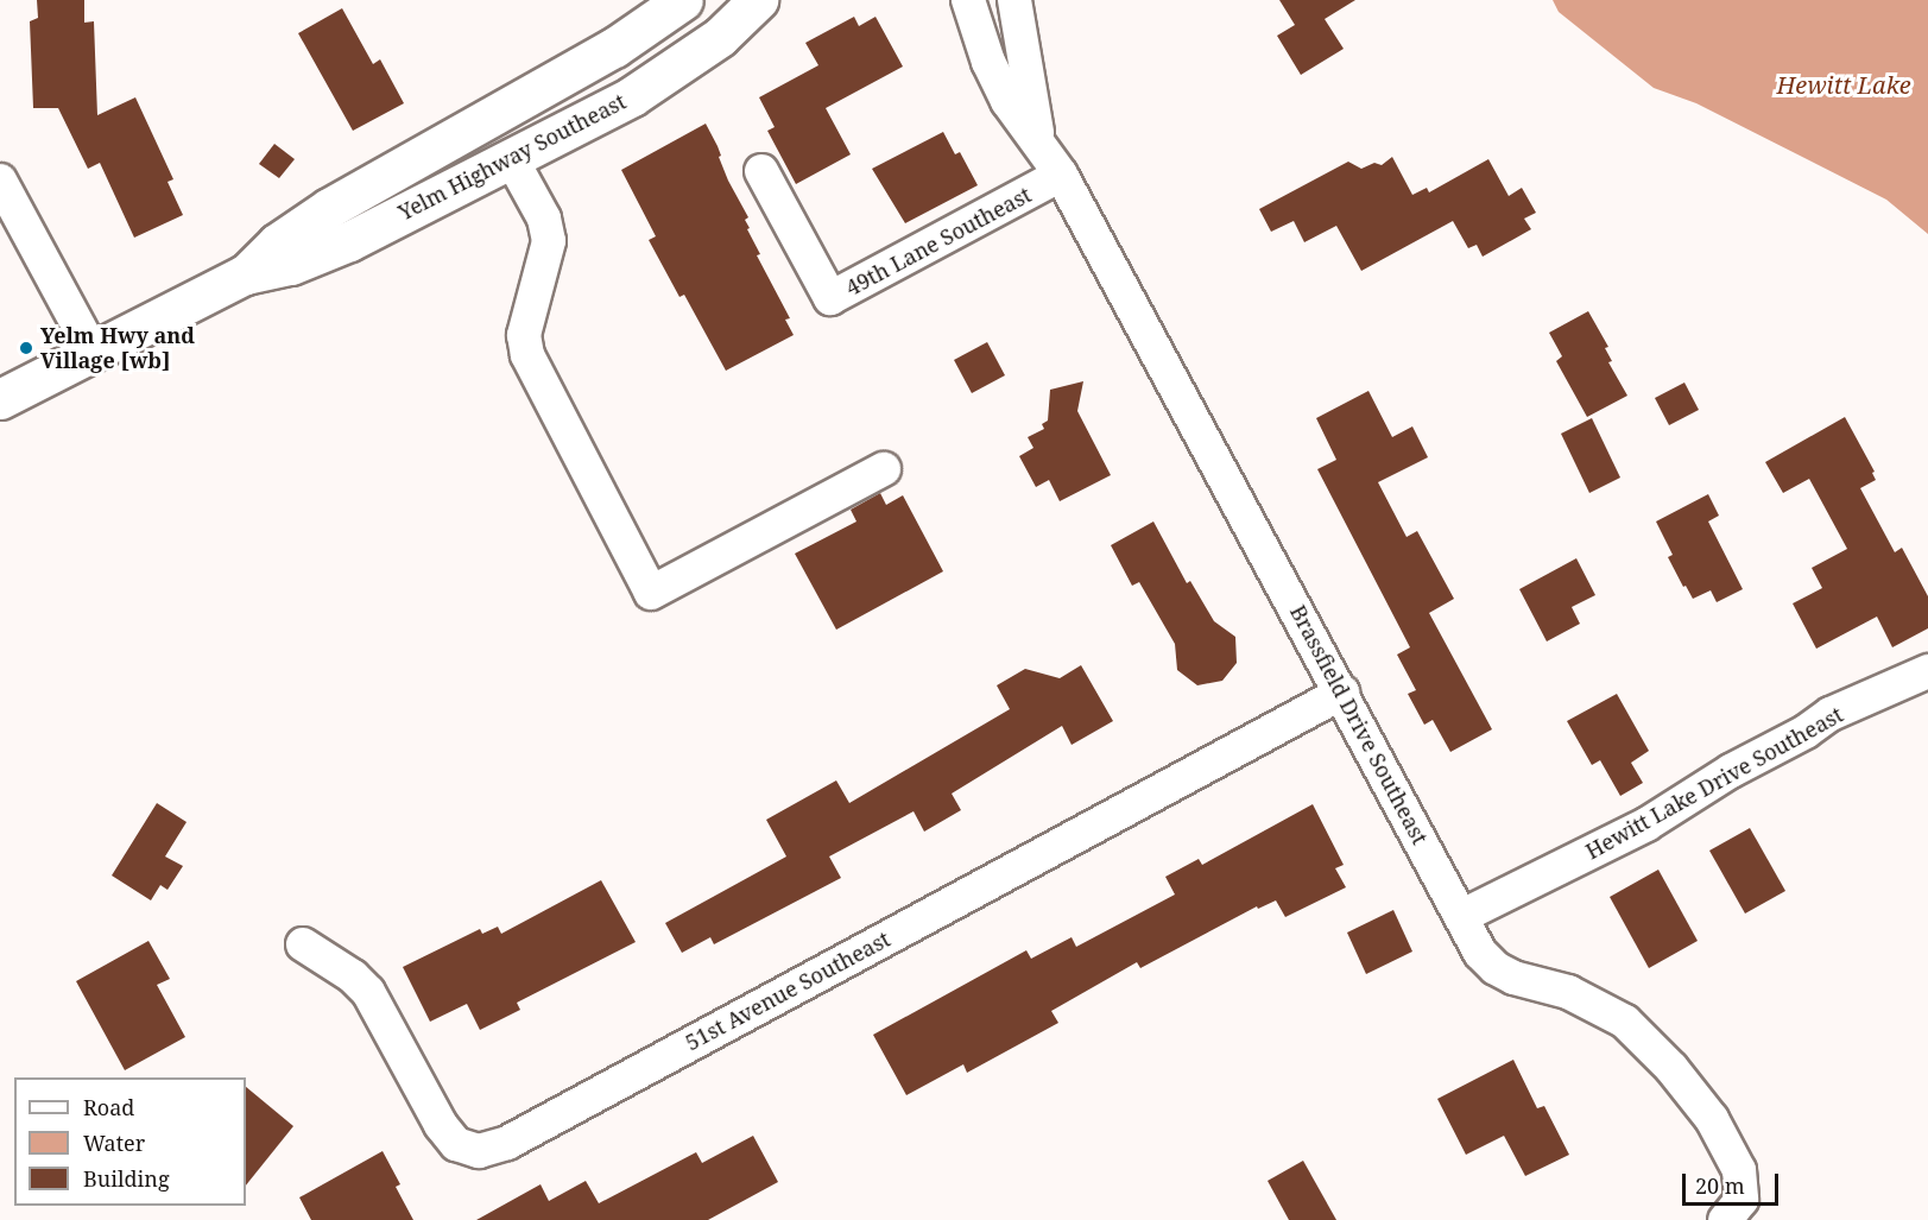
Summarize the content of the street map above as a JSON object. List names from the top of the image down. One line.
{"streets":{"main road":["Yelm Highway Southeast"],"street":["49th Lane Southeast","Brassfield Drive Southeast","Hewitt Lake Drive Southeast","51st Avenue Southeast"]},"crossings":[["49th Lane Southeast","Brassfield Drive Southeast"],["Brassfield Drive Southeast","Hewitt Lake Drive Southeast"],["Brassfield Drive Southeast","51st Avenue Southeast"]],"water":["Hewitt Lake"],"places":["Yelm Hwy and Village [wb]"],"legend":["Road","Water","Building"],"scale_bar":"20 m"}
